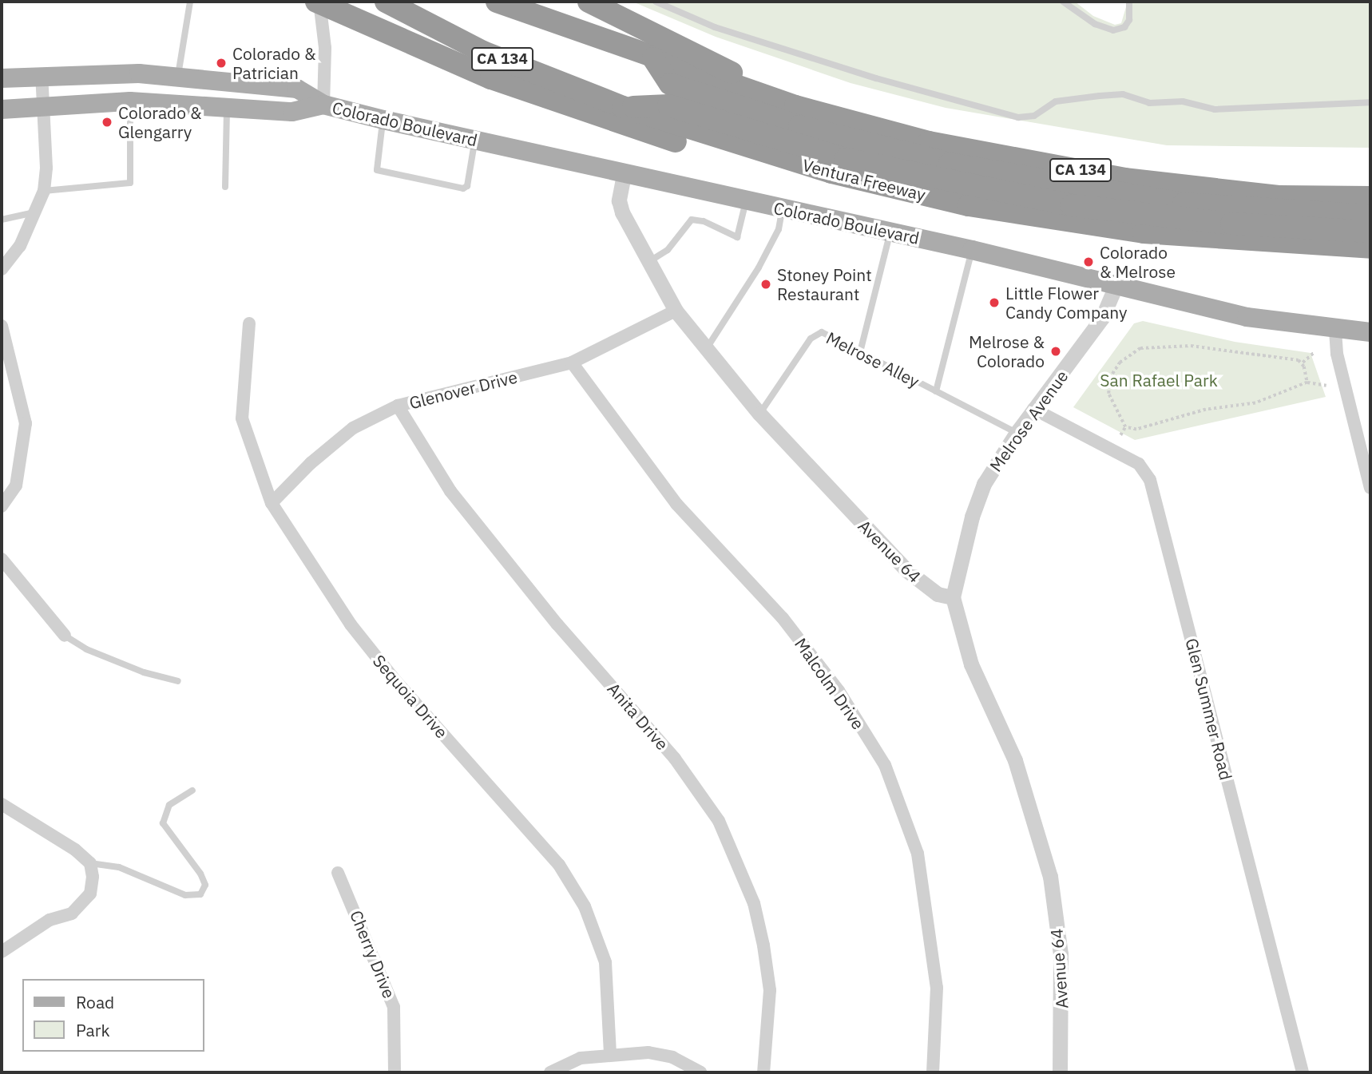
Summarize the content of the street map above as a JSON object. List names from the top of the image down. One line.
{"streets":{"highway":["CA 134","Ventura Freeway"],"main road":["Colorado Boulevard"],"street":["Glenover Drive","Melrose Avenue","Avenue 64","Malcolm Drive","Sequoia Drive","Glen Summer Road","Anita Drive","Cherry Drive"],"lane":["Melrose Alley"]},"crossings":[["Colorado Boulevard","Melrose Avenue"],["Colorado Boulevard","Avenue 64"],["Melrose Alley","Melrose Avenue"],["Melrose Alley","Avenue 64"],["Glenover Drive","Avenue 64"],["Glenover Drive","Malcolm Drive"],["Glenover Drive","Sequoia Drive"],["Glenover Drive","Anita Drive"],["Melrose Avenue","Avenue 64"],["Melrose Avenue","Glen Summer Road"]],"parks":["San Rafael Park"],"places":["Colorado & Patrician","Colorado & Glengarry","Colorado & Melrose","Stoney Point Restaurant","Little Flower Candy Company","Melrose & Colorado"],"legend":["Road","Park"]}
